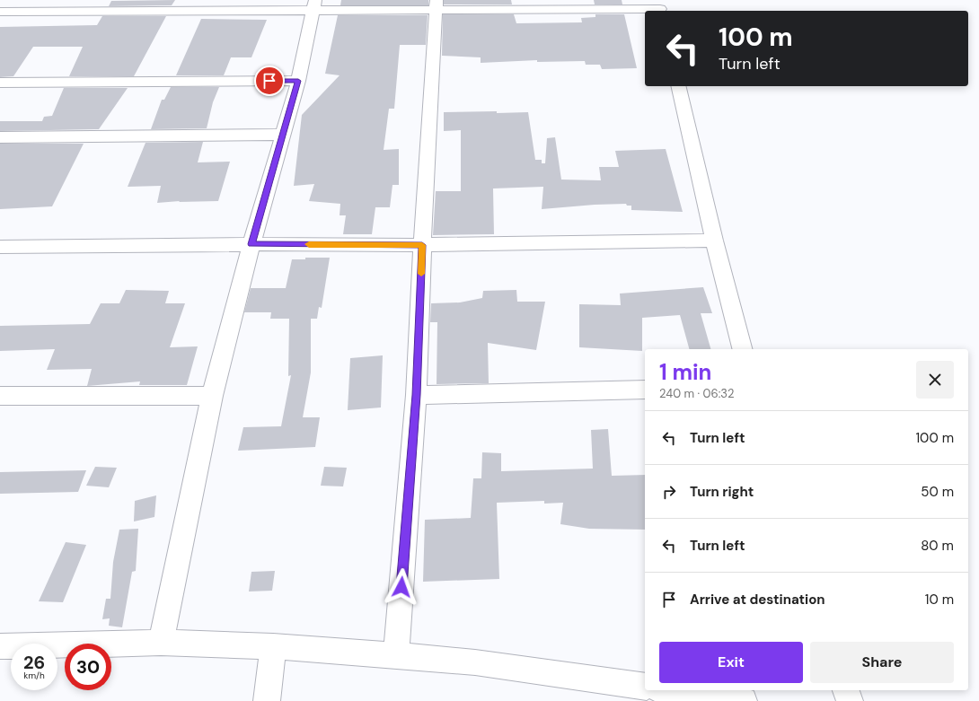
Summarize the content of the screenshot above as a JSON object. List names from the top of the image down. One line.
{"page":{"turn":["100 m","Turn left"],"heading":["1 min","240 m · 06:32"],"list":[{"name":"Turn left","value":"100 m"},{"name":"Turn right","value":"50 m"},{"name":"Turn left","value":"80 m"},{"name":"Arrive at destination","value":"10 m"}],"buttons":["Exit","Share"],"speed":"26 km/h","limit":"30"}}
